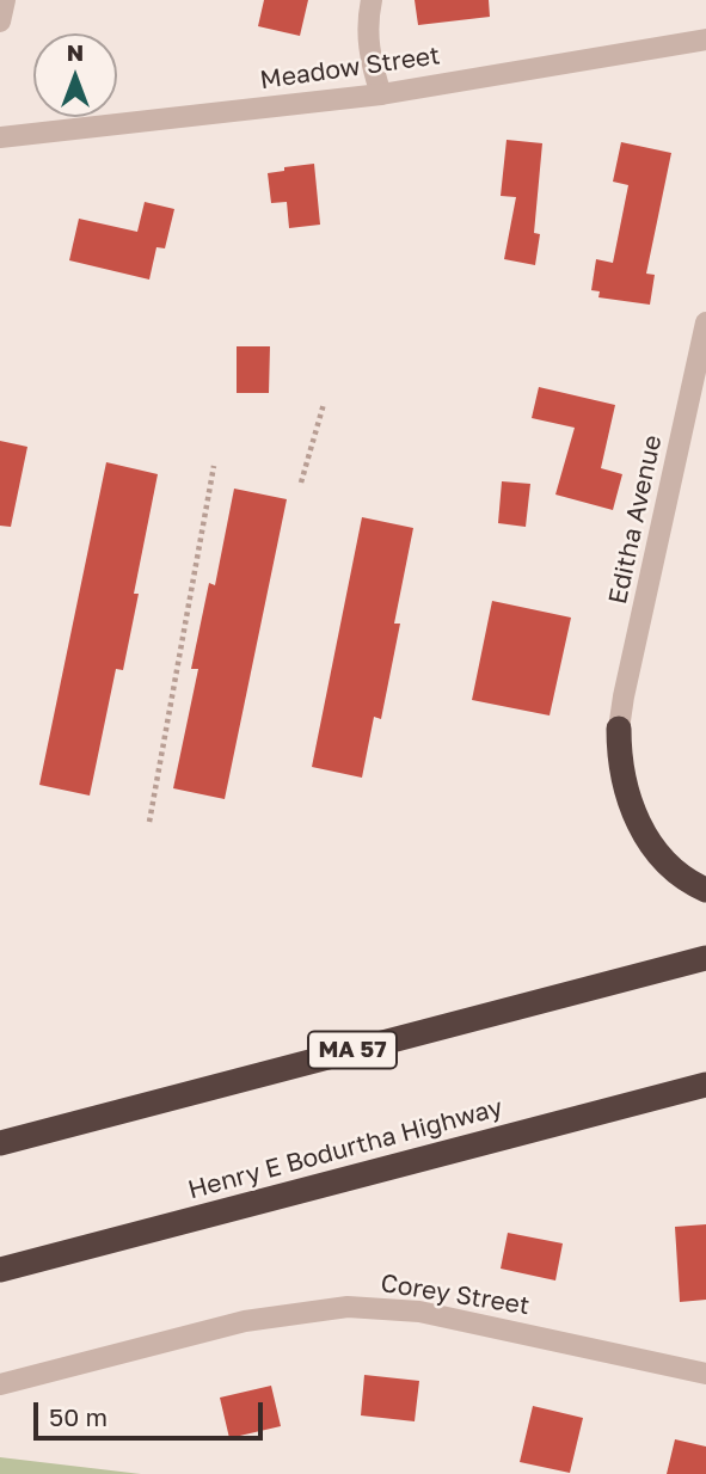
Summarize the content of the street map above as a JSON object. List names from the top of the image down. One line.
{"streets":{"highway":["MA 57","Henry E Bodurtha Highway"],"street":["Meadow Street","Editha Avenue","Corey Street"]},"scale_bar":"50 m","north":"top"}
